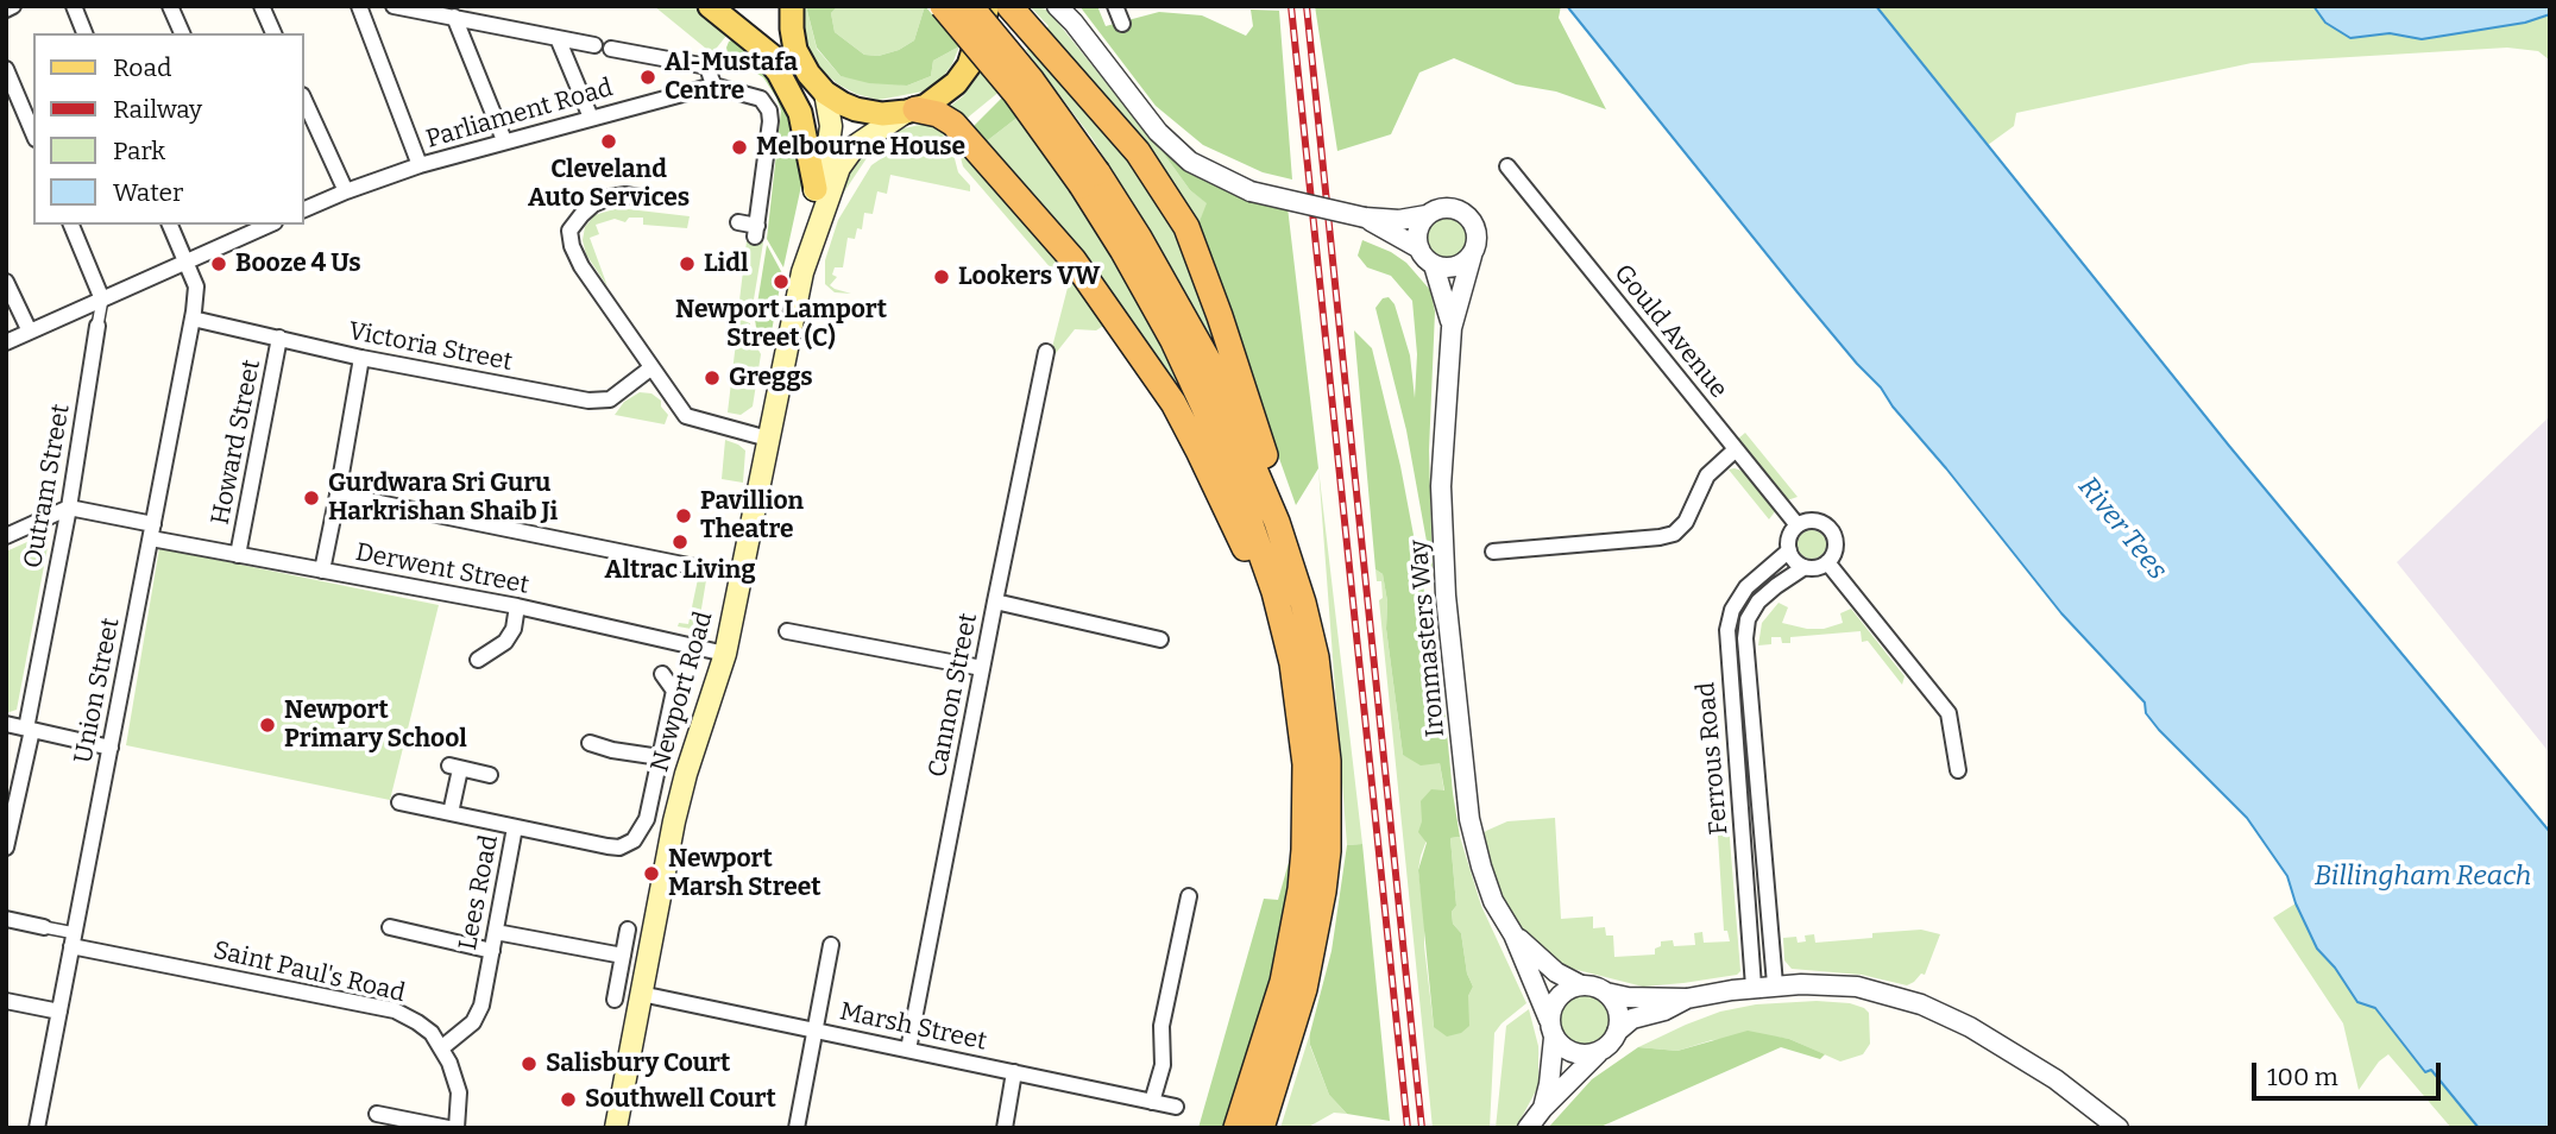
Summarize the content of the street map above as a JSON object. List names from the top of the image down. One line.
{"streets":{"main road":["Newport Road"],"street":["Parliament Road","Gould Avenue","Victoria Street","Howard Street","Outram Street","Derwent Street","Ironmasters Way","Union Street","Cannon Street","Ferrous Road","Lees Road","Saint Paul's Road","Marsh Street"]},"crossings":[["Gould Avenue","Ferrous Road"],["Victoria Street","Howard Street"],["Victoria Street","Union Street"],["Howard Street","Derwent Street"],["Outram Street","Derwent Street"],["Derwent Street","Union Street"],["Derwent Street","Newport Road"],["Union Street","Saint Paul's Road"],["Newport Road","Marsh Street"],["Cannon Street","Marsh Street"],["Lees Road","Saint Paul's Road"]],"water":["River Tees","Billingham Reach"],"places":["Al-Mustafa Centre","Cleveland Auto Services","Melbourne House","Booze 4 Us","Lidl","Lookers VW","Newport Lamport Street (C)","Greggs","Gurdwara Sri Guru Harkrishan Shaib Ji","Pavillion Theatre","Altrac Living","Newport Primary School","Newport Marsh Street","Salisbury Court","Southwell Court"],"legend":["Road","Railway","Park","Water"],"scale_bar":"100 m"}
